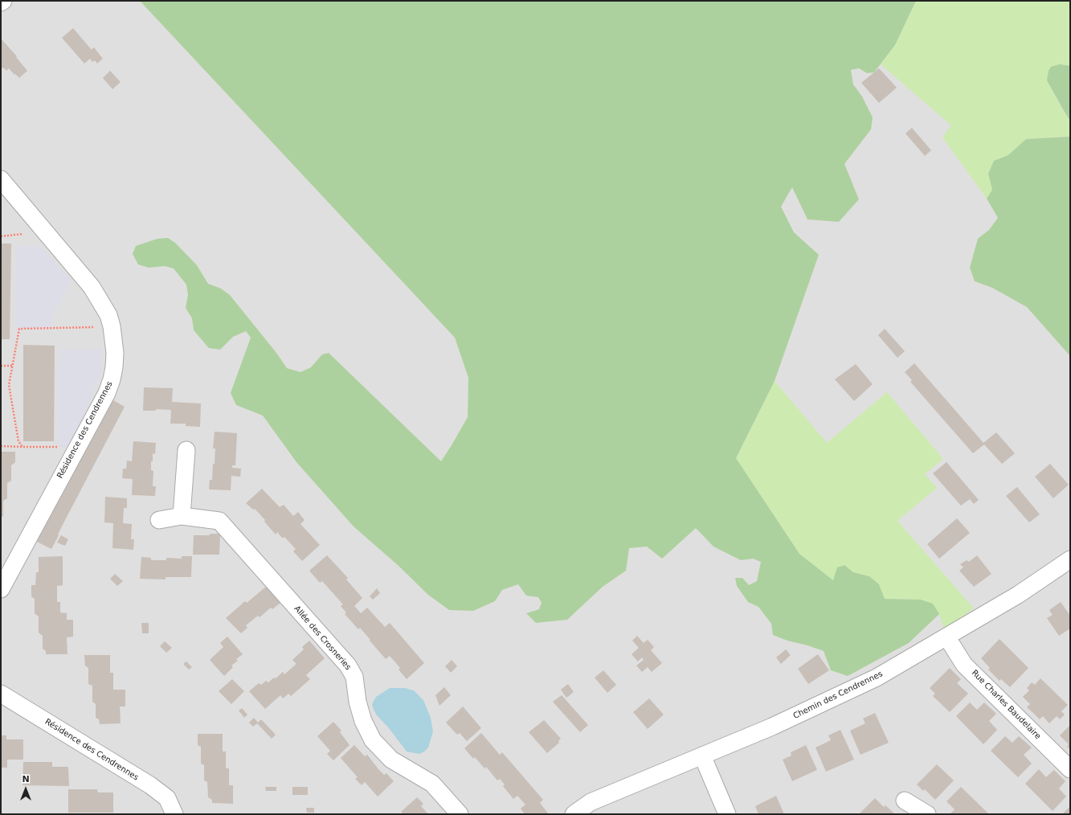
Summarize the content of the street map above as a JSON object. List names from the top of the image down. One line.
{"streets":{"street":["Résidence des Cendrennes","Allée des Crosneries","Chemin des Cendrennes","Rue Charles Baudelaire"]},"crossings":[["Chemin des Cendrennes","Rue Charles Baudelaire"]],"north":"top"}
